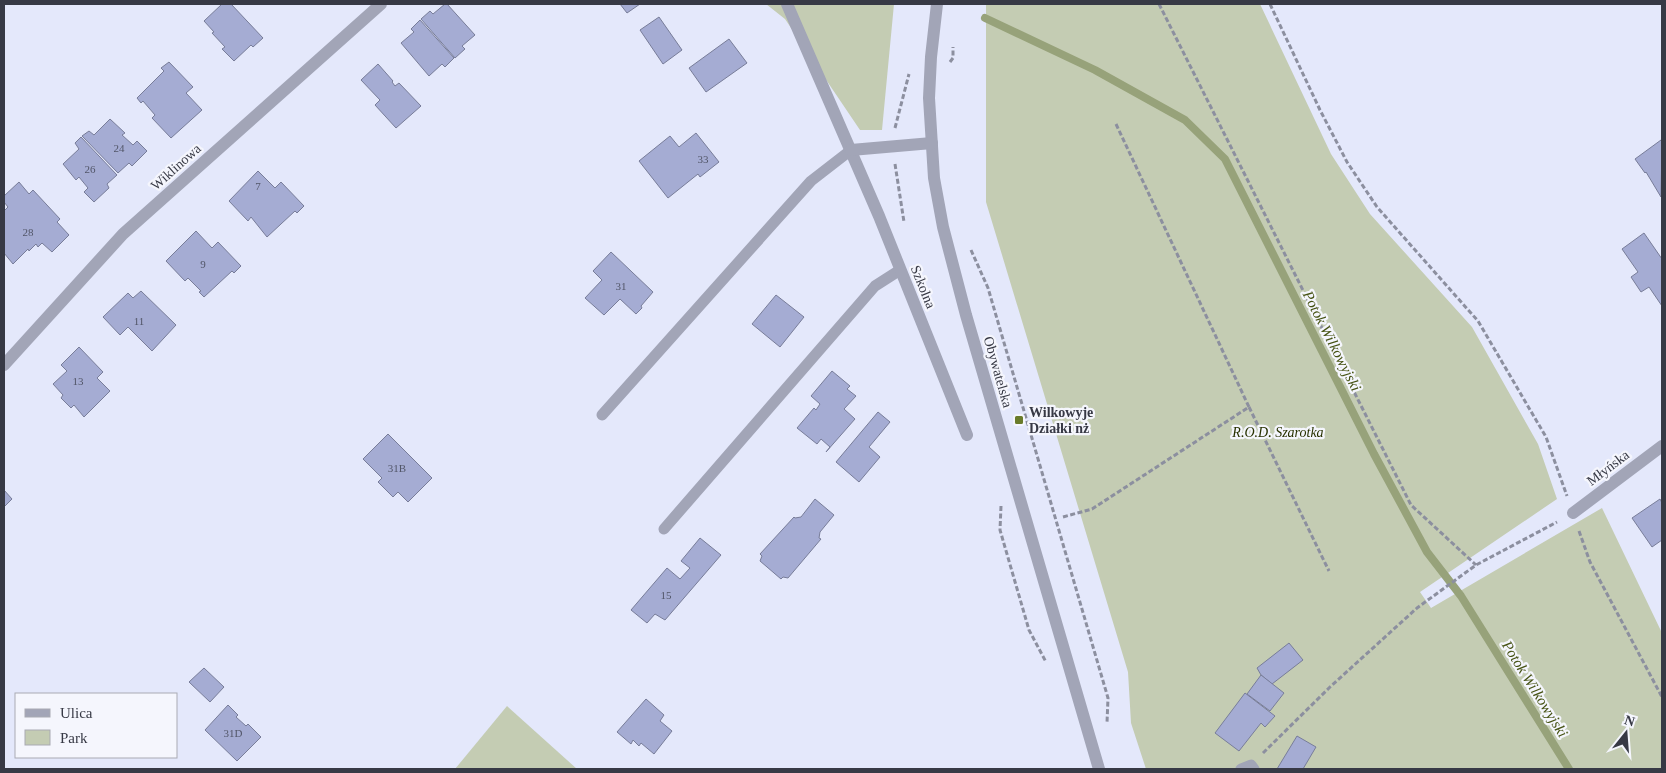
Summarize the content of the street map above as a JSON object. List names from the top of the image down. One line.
{"streets":{"street":["Wiklinowa","Szkolna","Obywatelska","Młyńska"]},"water":["Potok Wilkowyjski"],"parks":["R.O.D. Szarotka"],"places":{"transit":["Wilkowyje Działki nż"]},"house_numbers":["24","33","26","7","28","9","31","11","13","31B","15","31D"],"legend":["Ulica","Park"],"north":"top"}
